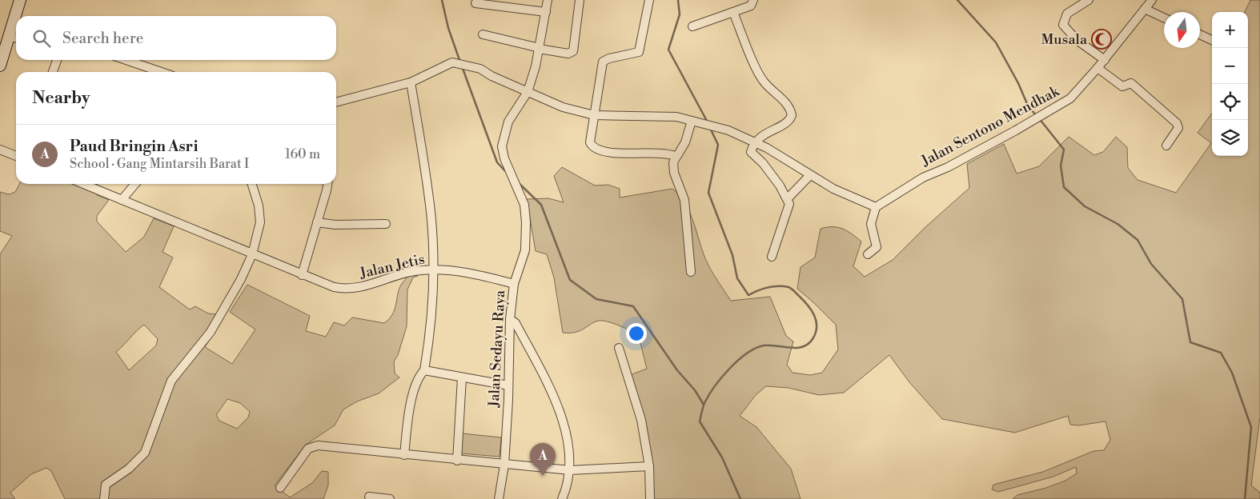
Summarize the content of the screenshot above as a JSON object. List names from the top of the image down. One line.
{"streets":{"street":["Jalan Sentono Mendhak","Jalan Jetis","Jalan Sedayu Raya"]},"crossings":[["Jalan Jetis","Jalan Sedayu Raya"]],"places":{"mosque":["Musala"]},"north":"bottom","page":{"map_buttons":["+","−"],"search":"Search here","heading":"Nearby","list":[{"mark":"A","name":"Paud Bringin Asri","note":"School · Gang Mintarsih Barat I","value":"160 m"}],"pins":"A"}}
